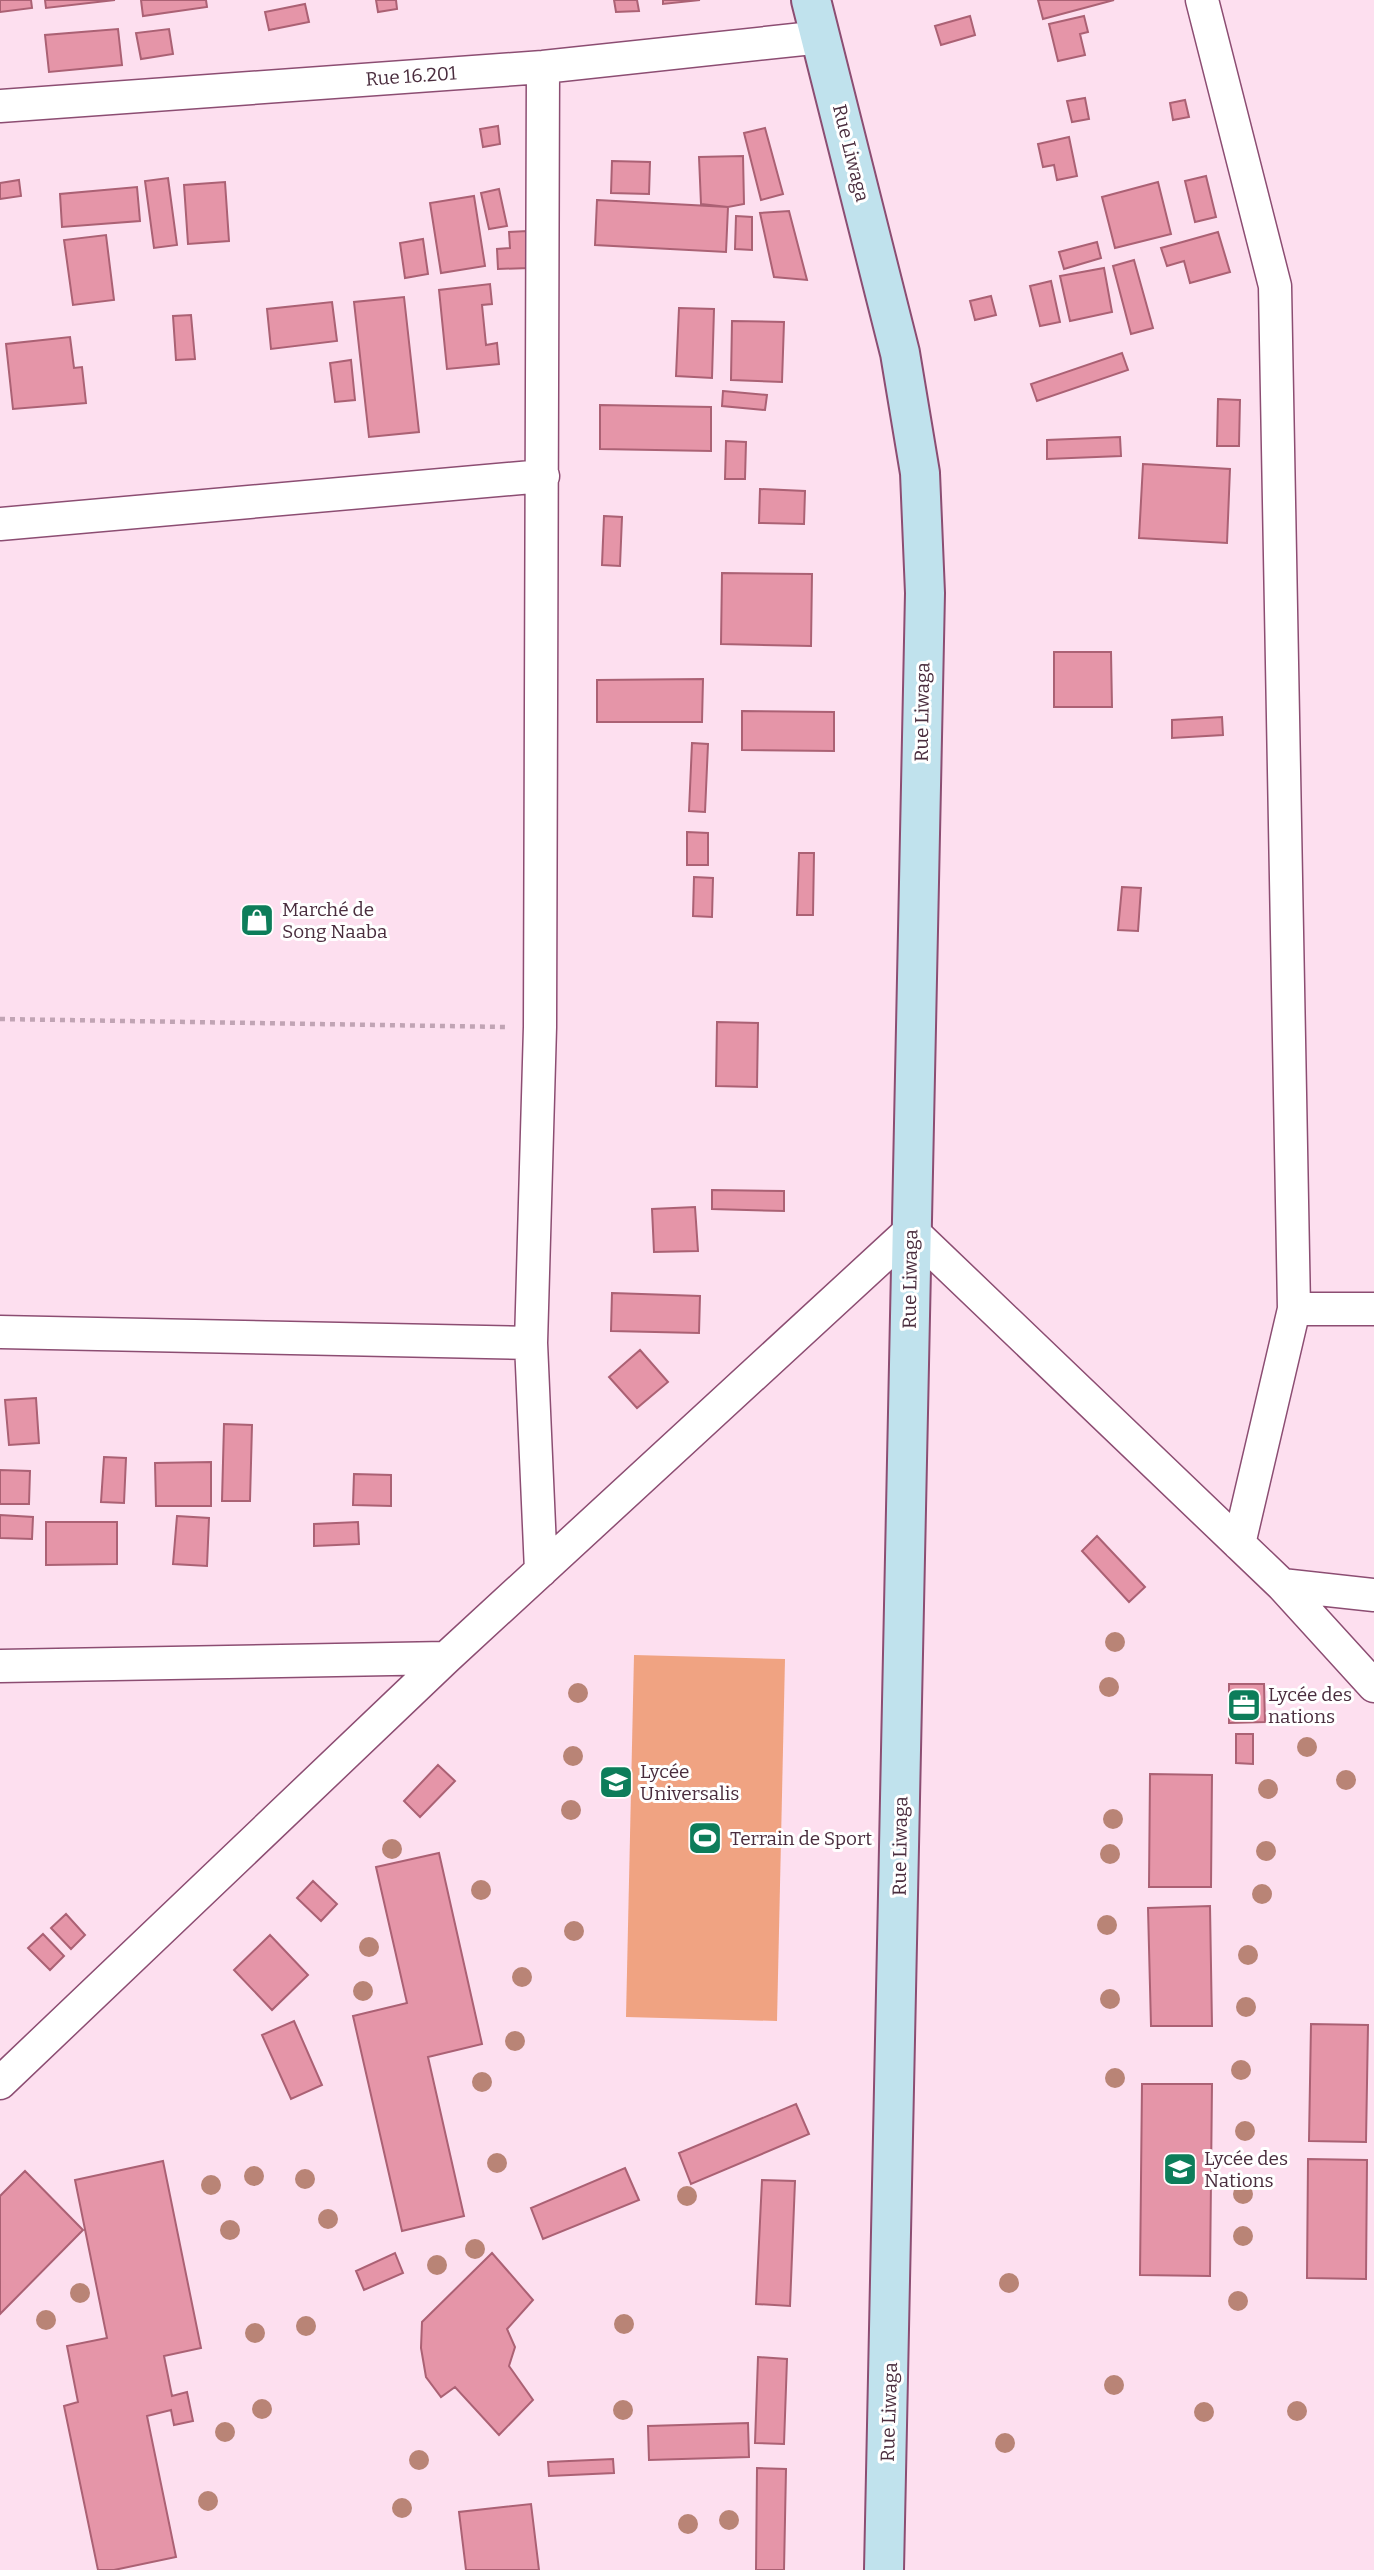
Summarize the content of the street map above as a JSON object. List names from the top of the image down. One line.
{"streets":{"main road":["Rue Liwaga"],"street":["Rue 16.201"]},"crossings":[["Rue 16.201","Rue Liwaga"]],"places":{"shop":["Marché de Song Naaba"],"office":["Lycée des nations"],"school or university":["Lycée Universalis","Lycée des Nations"],"sports":["Terrain de Sport"]}}
